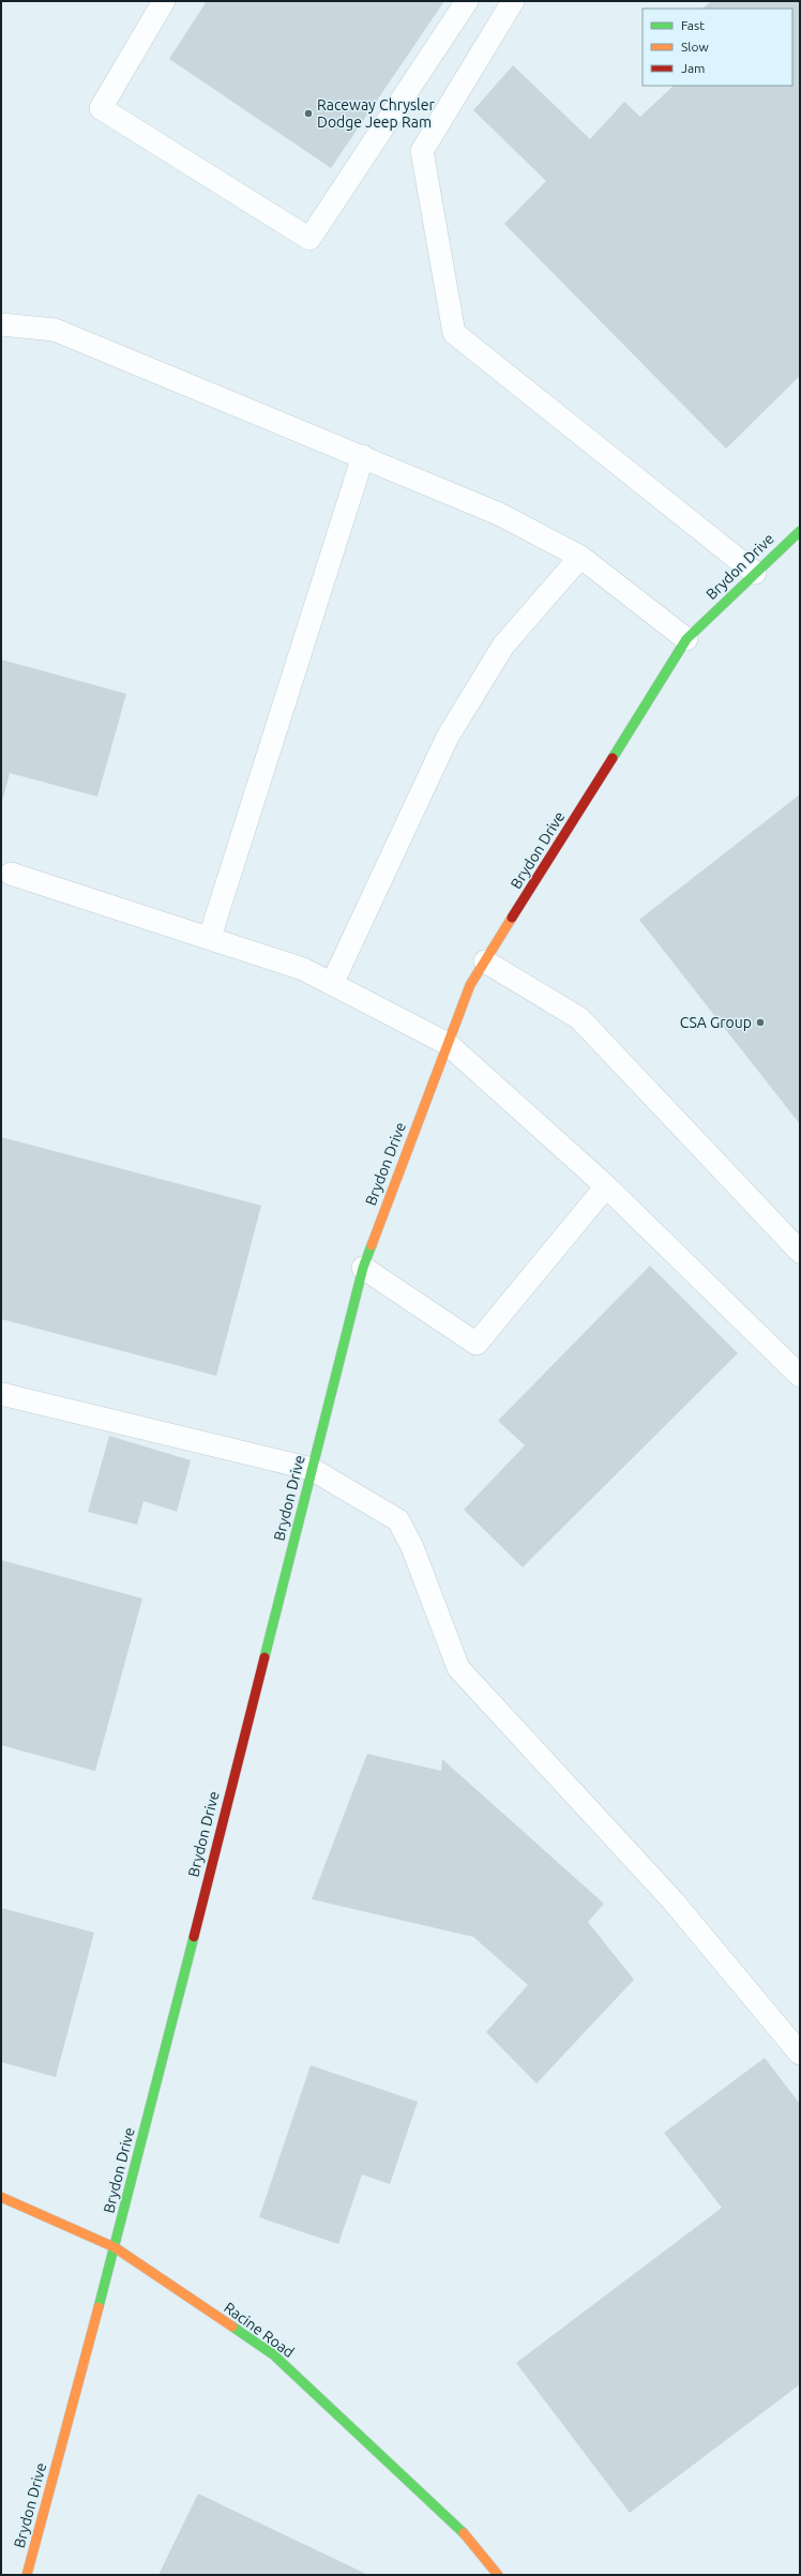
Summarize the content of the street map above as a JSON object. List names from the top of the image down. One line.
{"streets":{"street":["Brydon Drive","Racine Road"]},"crossings":[["Brydon Drive","Racine Road"]],"places":["Raceway Chrysler Dodge Jeep Ram","CSA Group"],"legend":["Fast","Slow","Jam"]}
